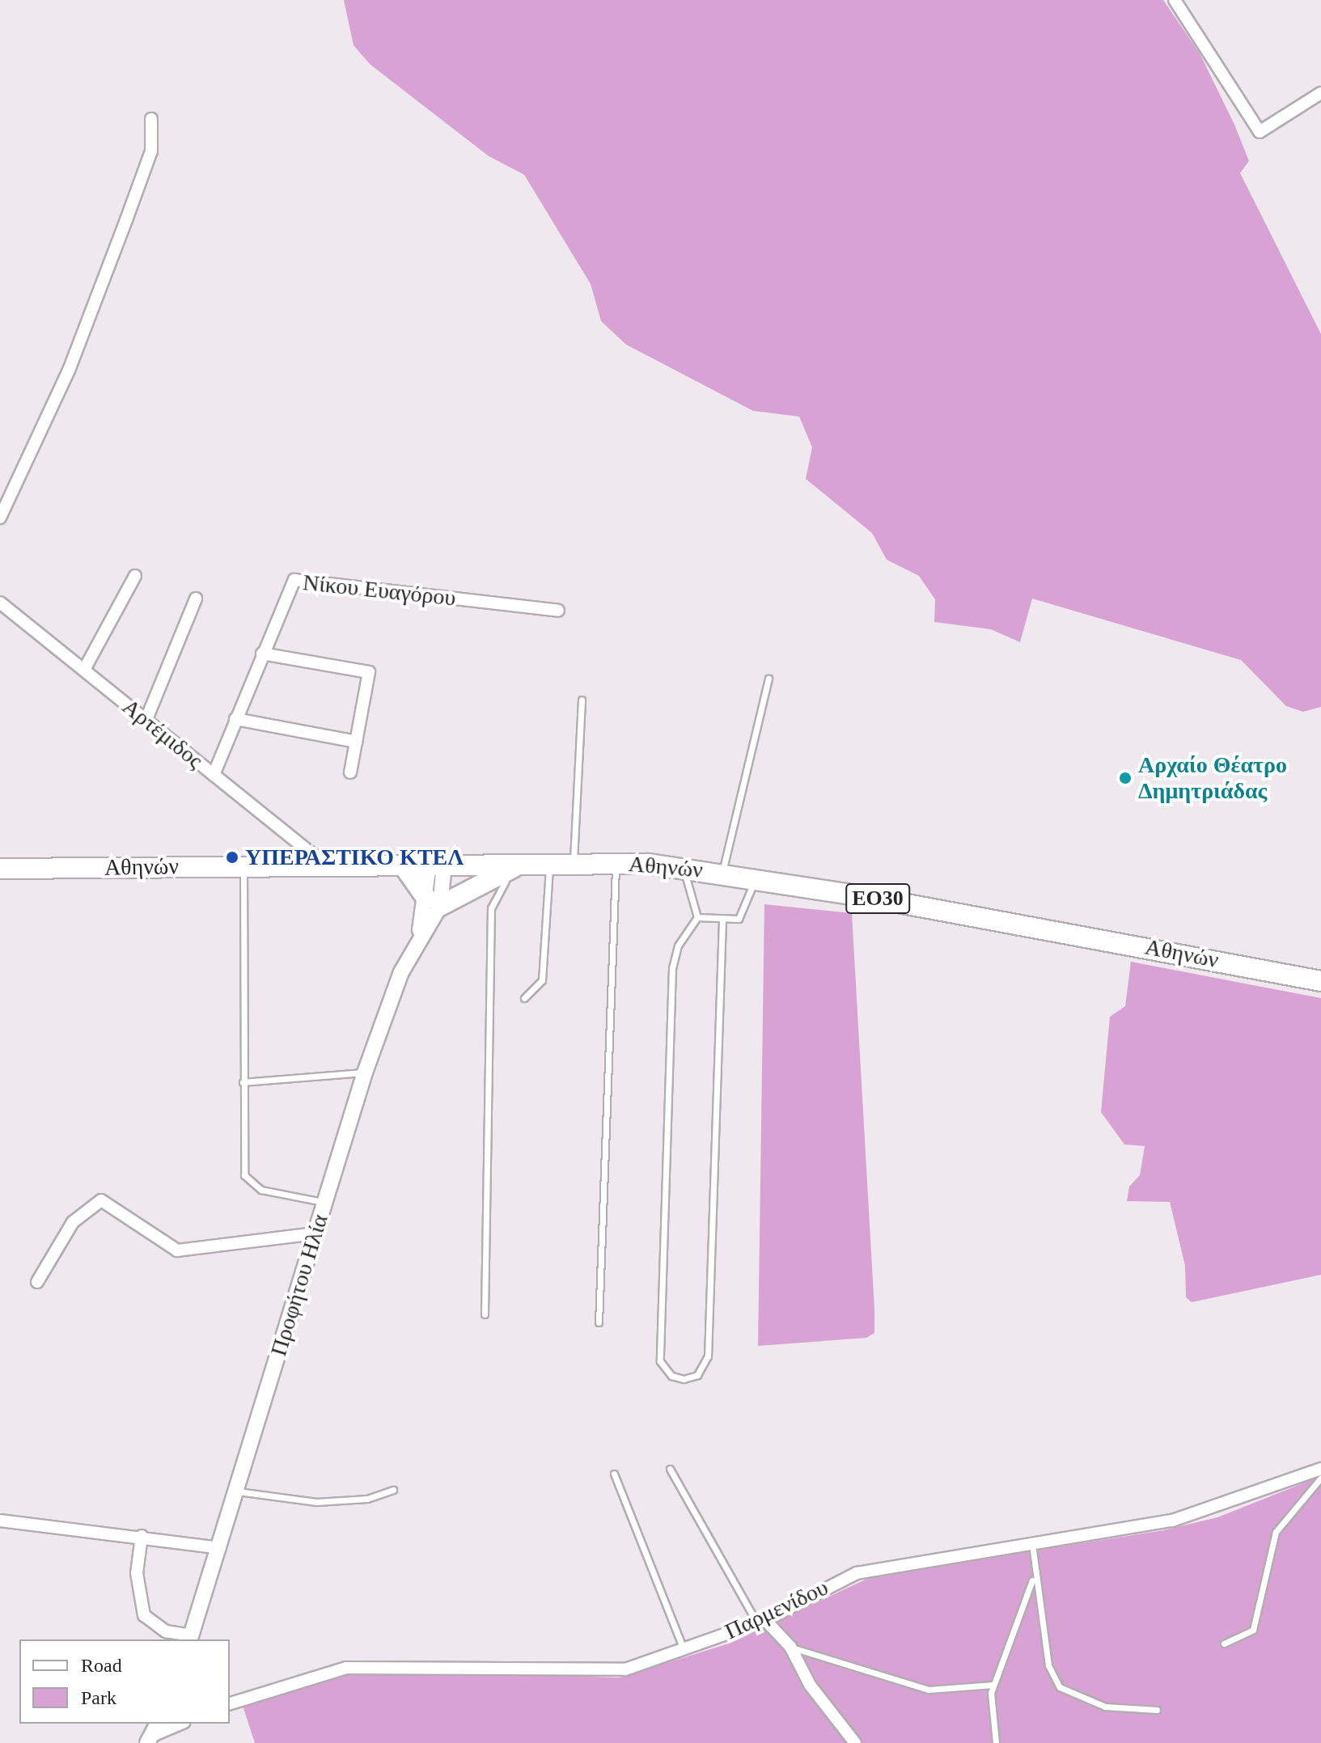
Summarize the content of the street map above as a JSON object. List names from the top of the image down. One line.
{"streets":{"main road":["Αθηνών","ΕΟ30"],"street":["Νίκου Ευαγόρου","Αρτέμιδος","Προφήτου Ηλία","Παρμενίδου"]},"crossings":[["Νίκου Ευαγόρου","Αρτέμιδος"],["Αρτέμιδος","Αθηνών"]],"places":["Αρχαίο Θέατρο Δημητριάδας","ΥΠΕΡΑΣΤΙΚΟ ΚΤΕΛ"],"legend":["Road","Park"]}
